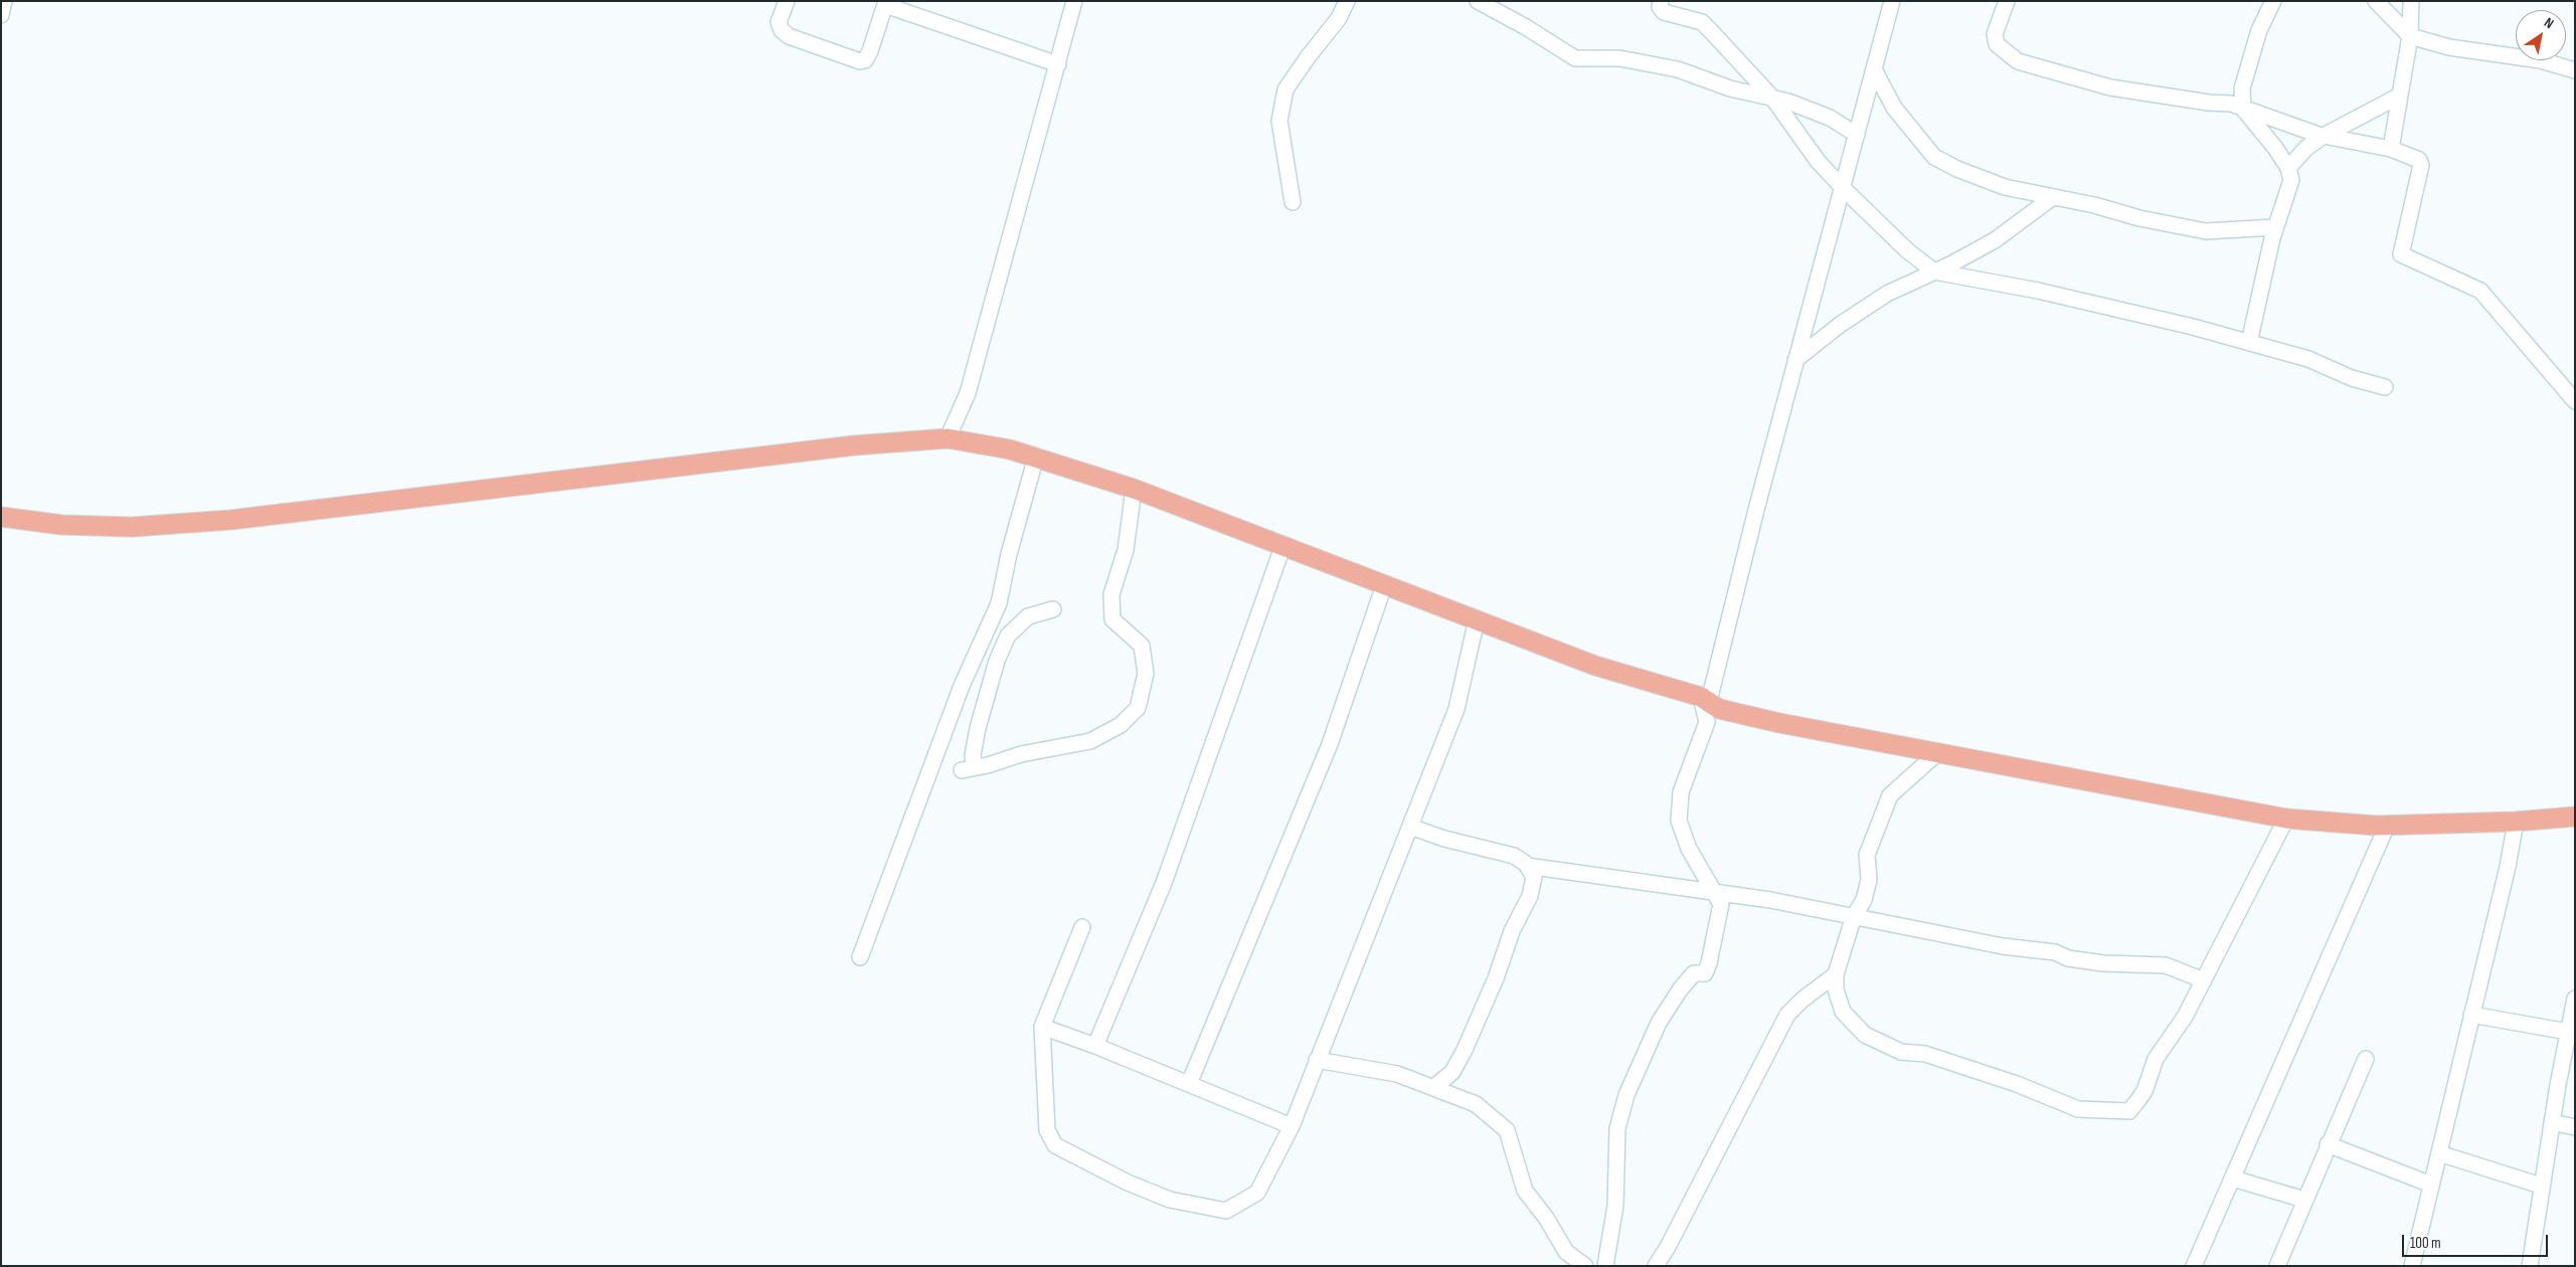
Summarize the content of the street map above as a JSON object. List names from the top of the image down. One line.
{"scale_bar":"100 m","north":"top right"}
